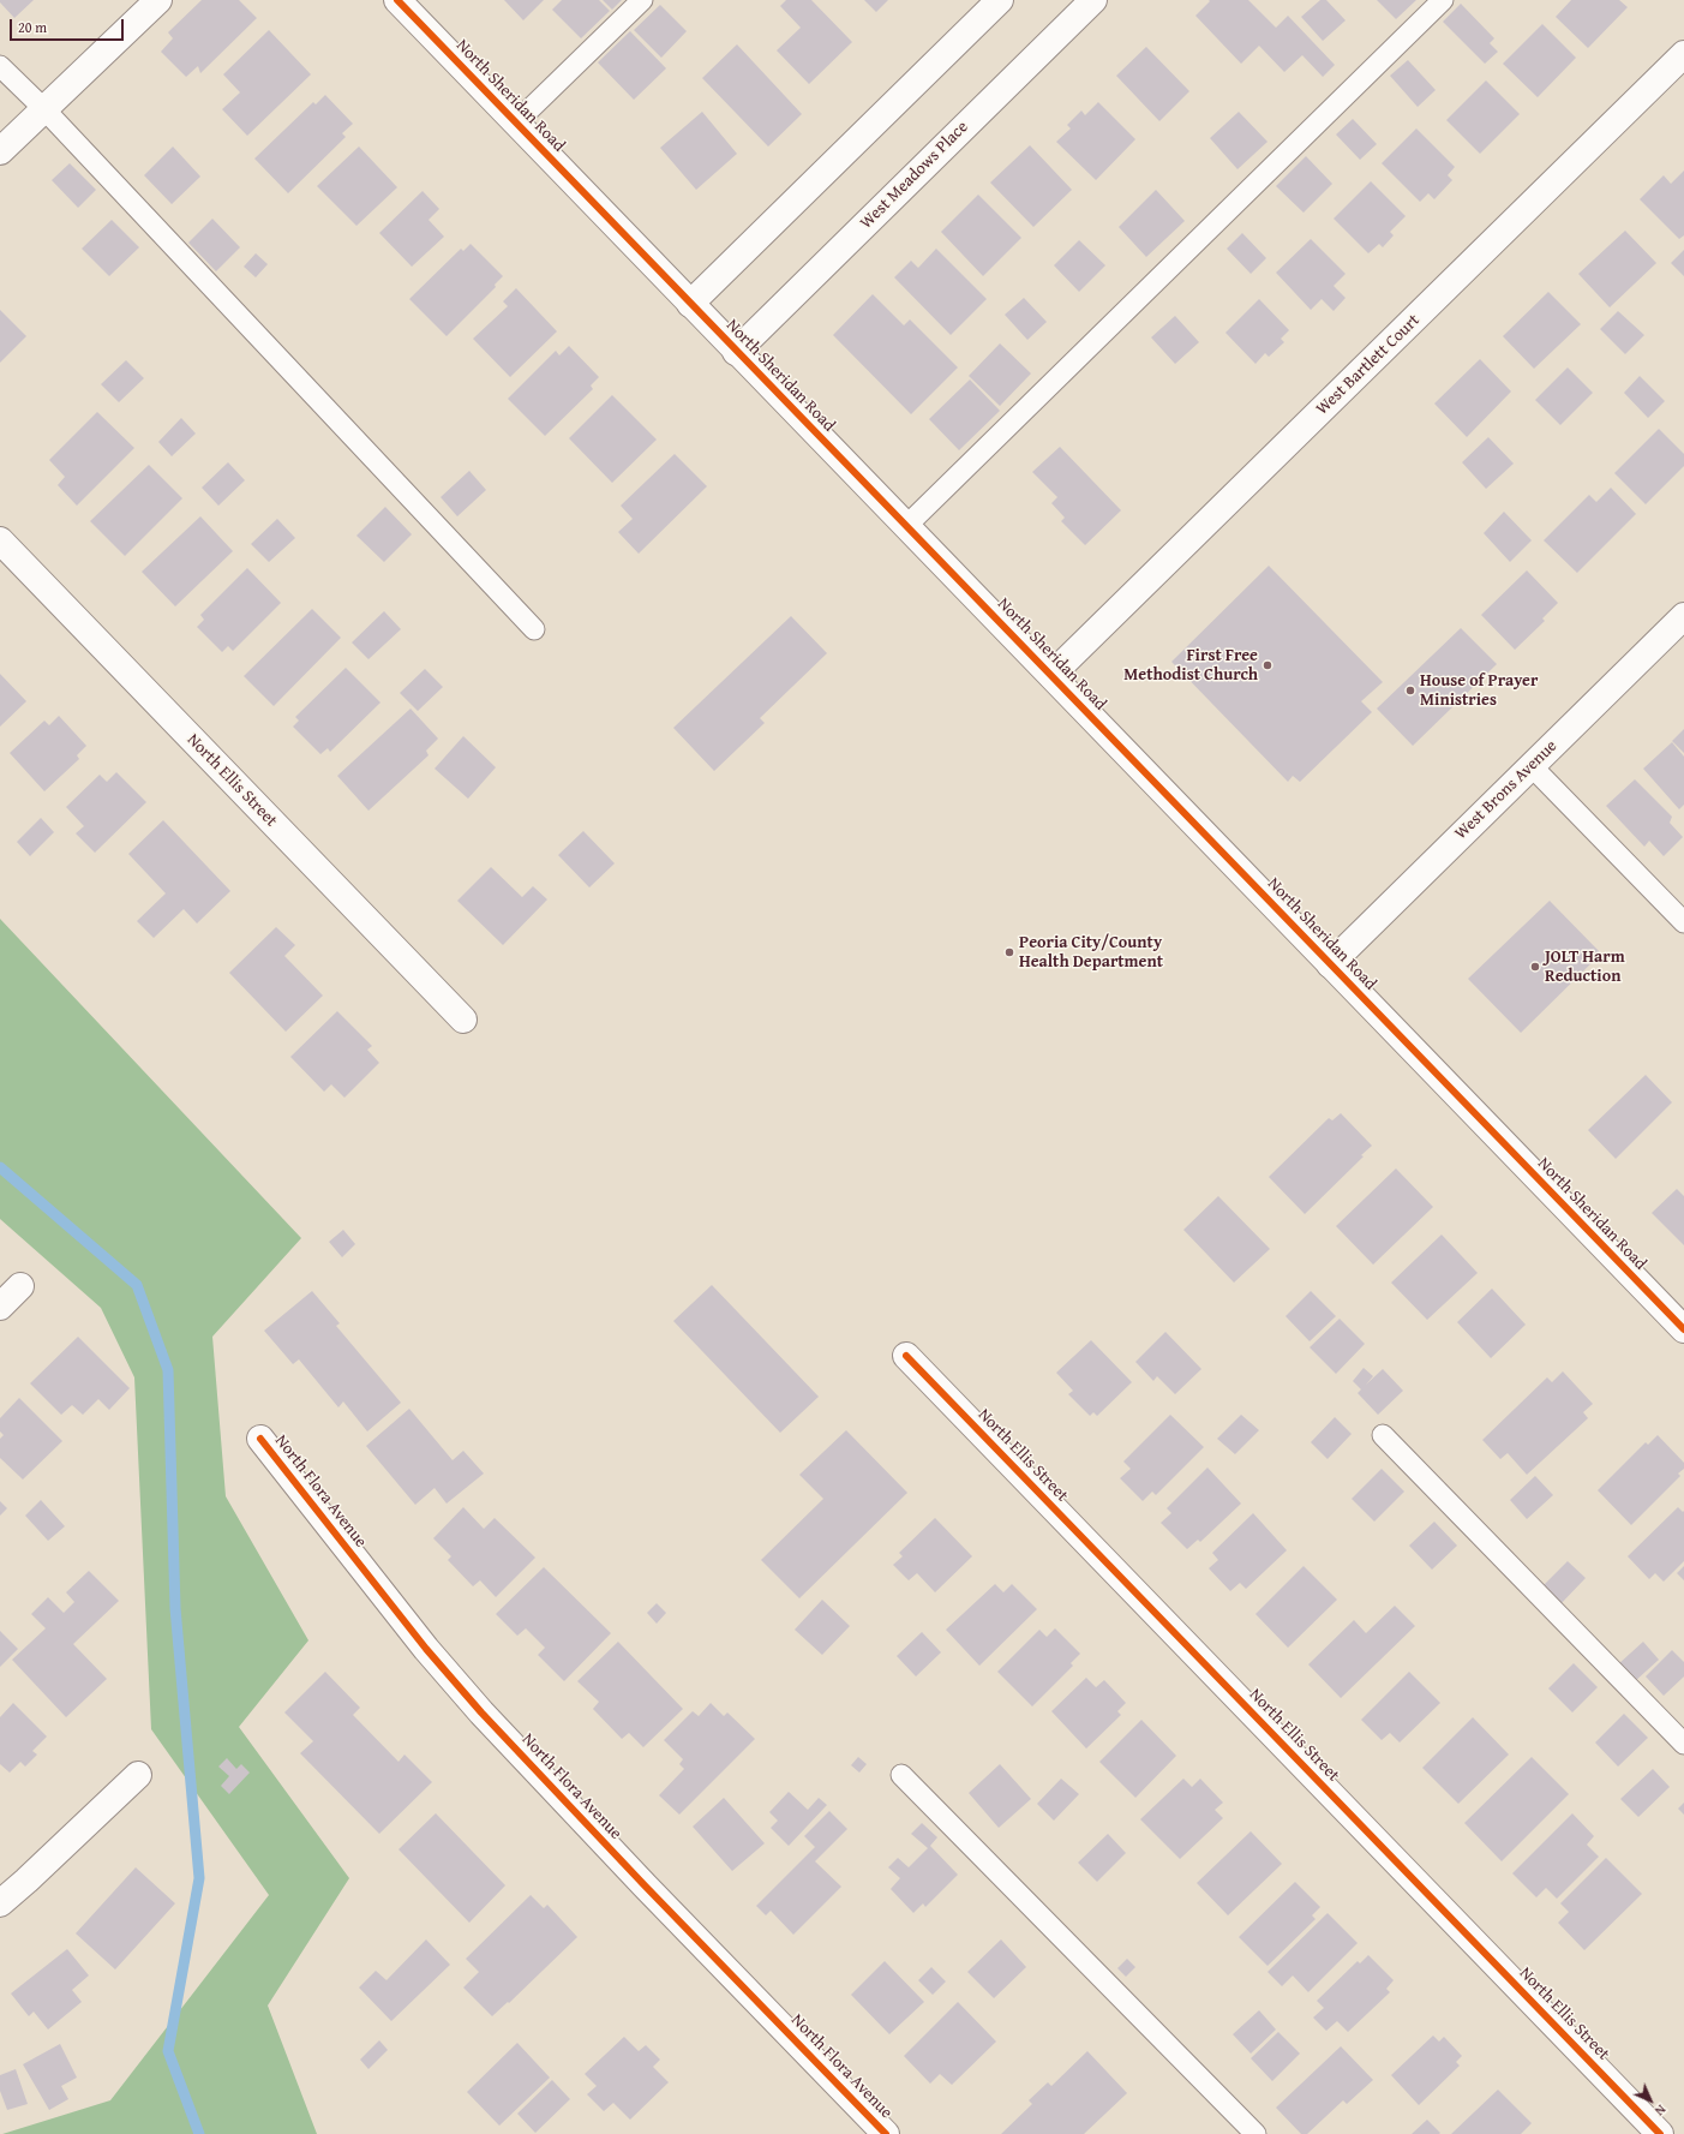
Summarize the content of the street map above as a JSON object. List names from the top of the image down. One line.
{"streets":{"street":["North Sheridan Road","West Meadows Place","West Bartlett Court","North Ellis Street","West Brons Avenue","North Flora Avenue"]},"crossings":[["North Sheridan Road","West Meadows Place"],["North Sheridan Road","West Bartlett Court"],["North Sheridan Road","West Brons Avenue"]],"places":["First Free Methodist Church","House of Prayer Ministries","Peoria City/County Health Department","JOLT Harm Reduction"],"scale_bar":"20 m","north":"bottom right"}
